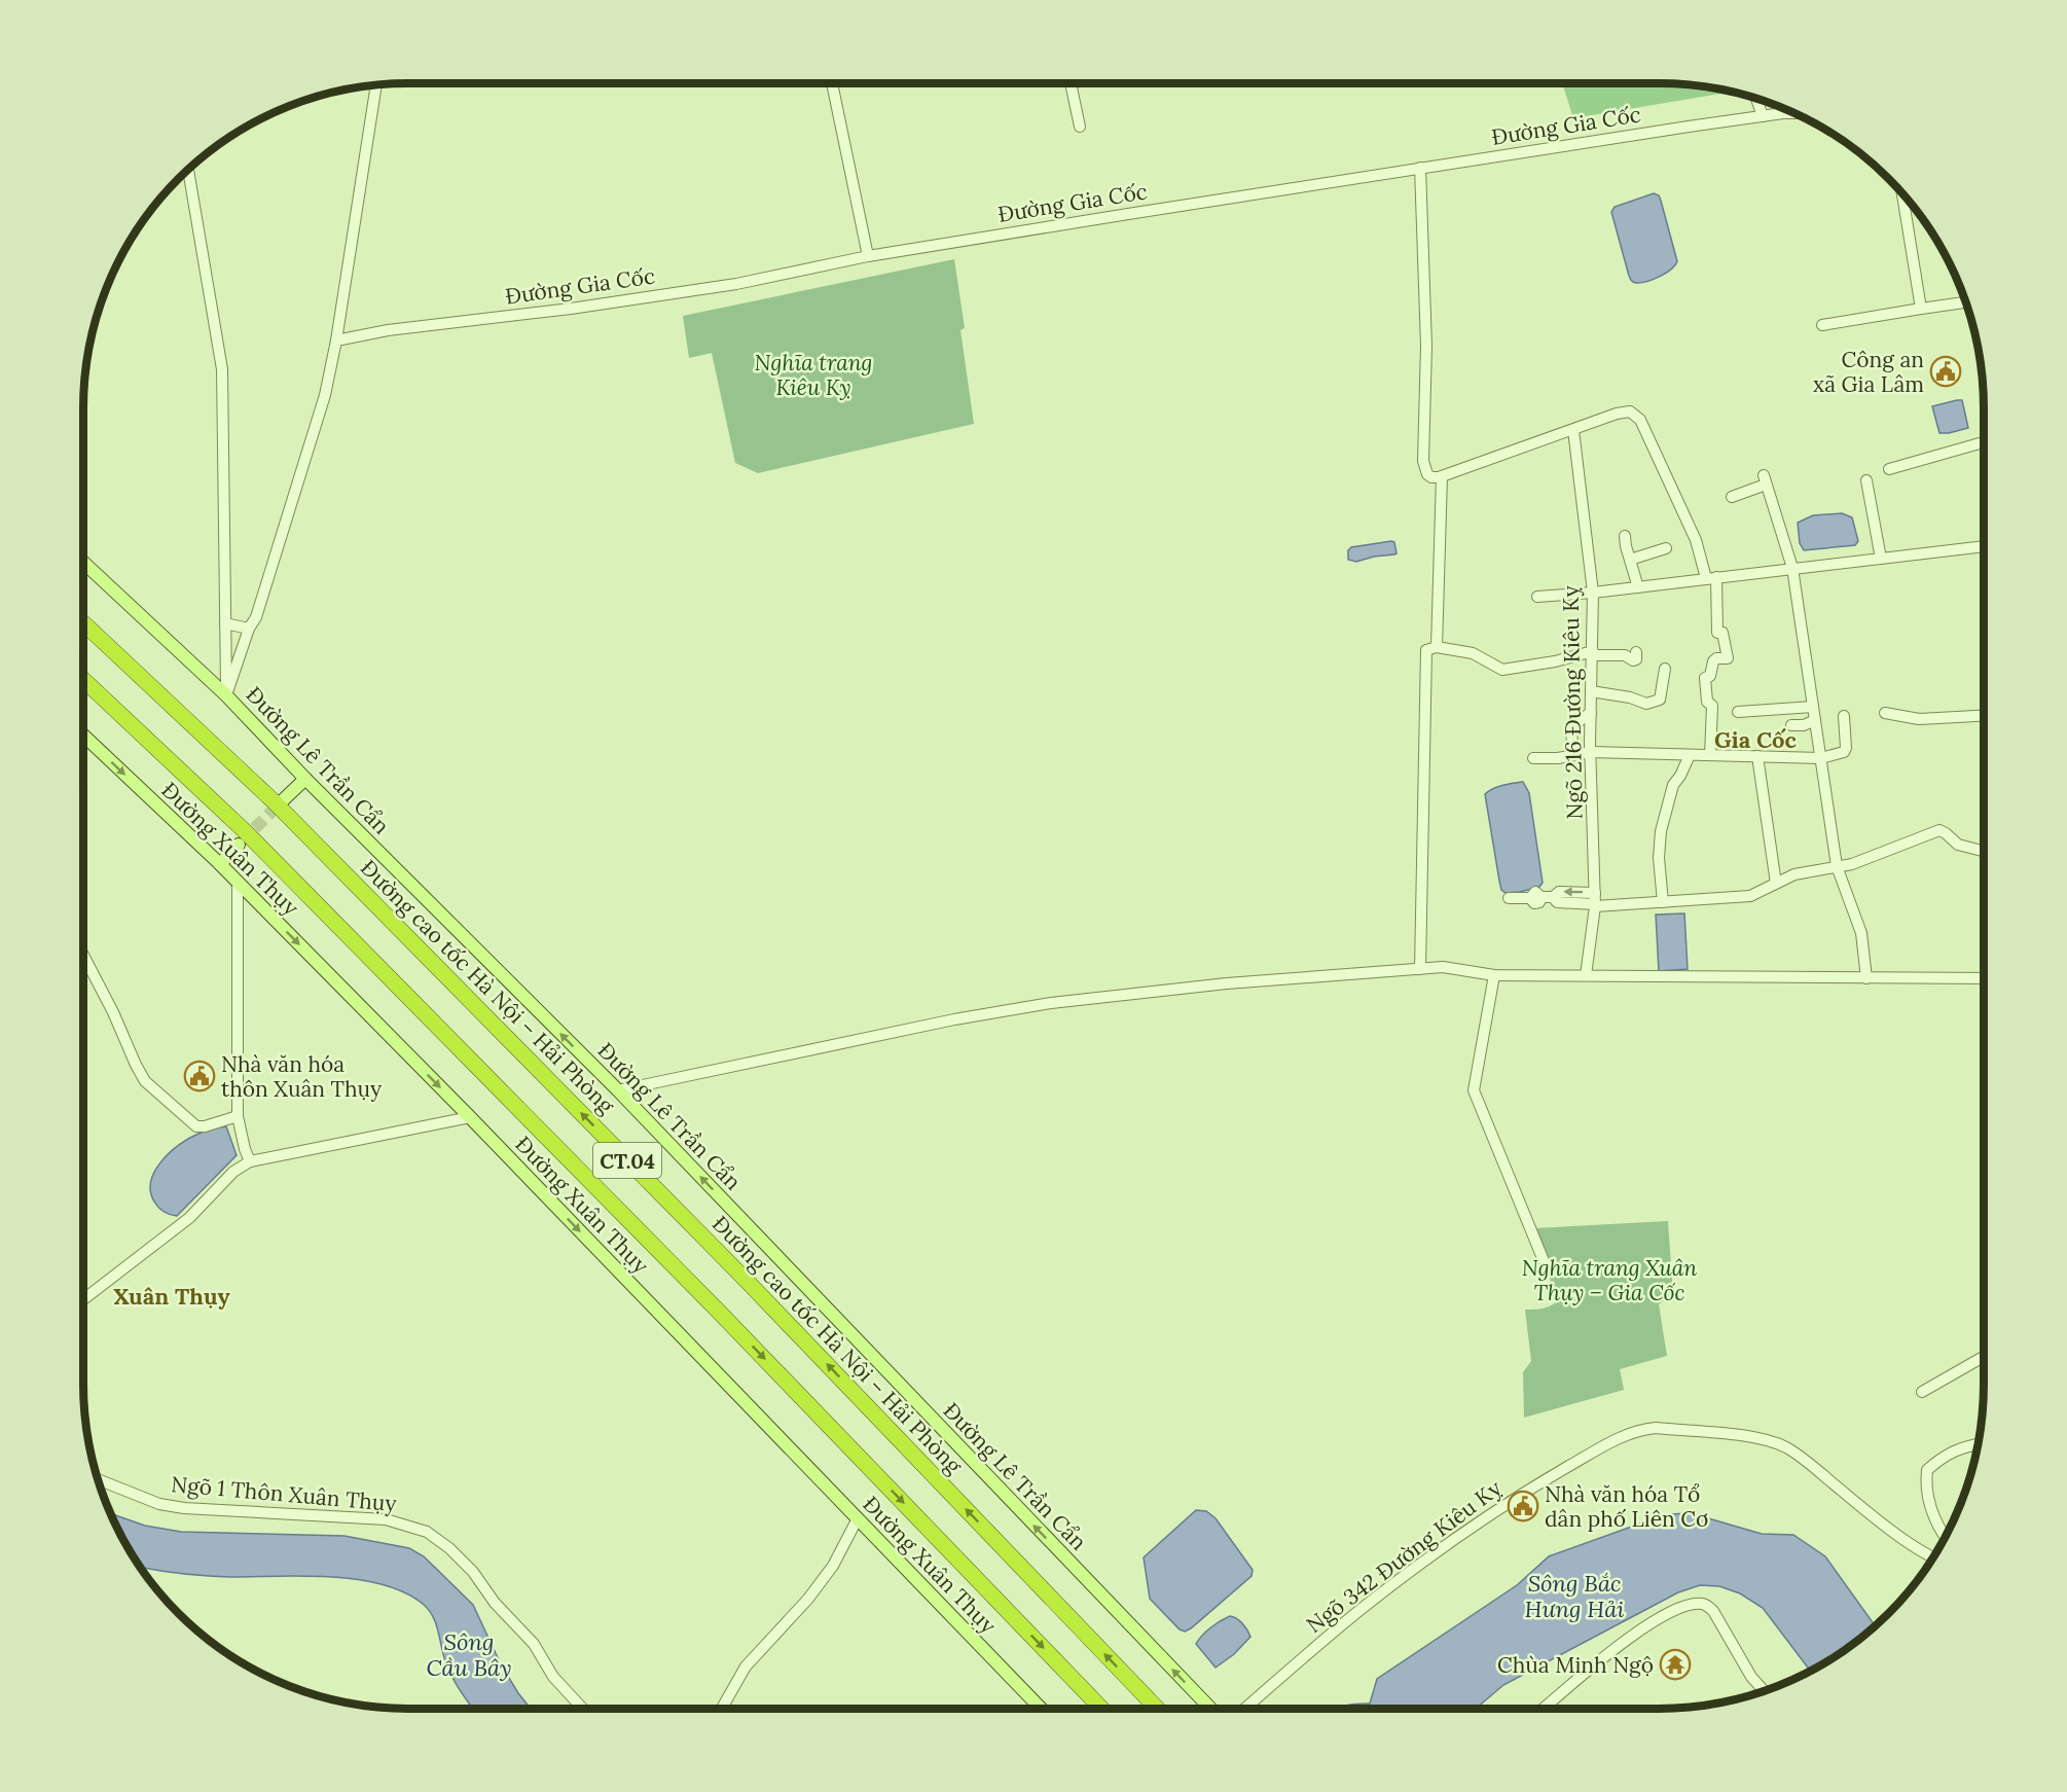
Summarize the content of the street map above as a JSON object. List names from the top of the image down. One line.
{"streets":{"highway":["Đường cao tốc Hà Nội – Hải Phòng","CT.04"],"main road":["Đường Lê Trần Cẩn","Đường Xuân Thụy"],"street":["Đường Gia Cốc","Ngõ 216 Đường Kiêu Kỵ","Ngõ 1 Thôn Xuân Thụy","Ngõ 342 Đường Kiêu Kỵ"]},"one_way":["Đường Lê Trần Cẩn","Đường Xuân Thụy"],"districts":["Gia Cốc","Xuân Thụy"],"water":["Sông Bắc Hưng Hải","Sông Cầu Bây"],"parks":["Nghĩa trang Kiêu Kỵ","Nghĩa trang Xuân Thụy – Gia Cốc"],"places":{"public building":["Công an xã Gia Lâm","Nhà văn hóa thôn Xuân Thụy","Nhà văn hóa Tổ dân phố Liên Cơ"],"temple":["Chùa Minh Ngộ"]}}
